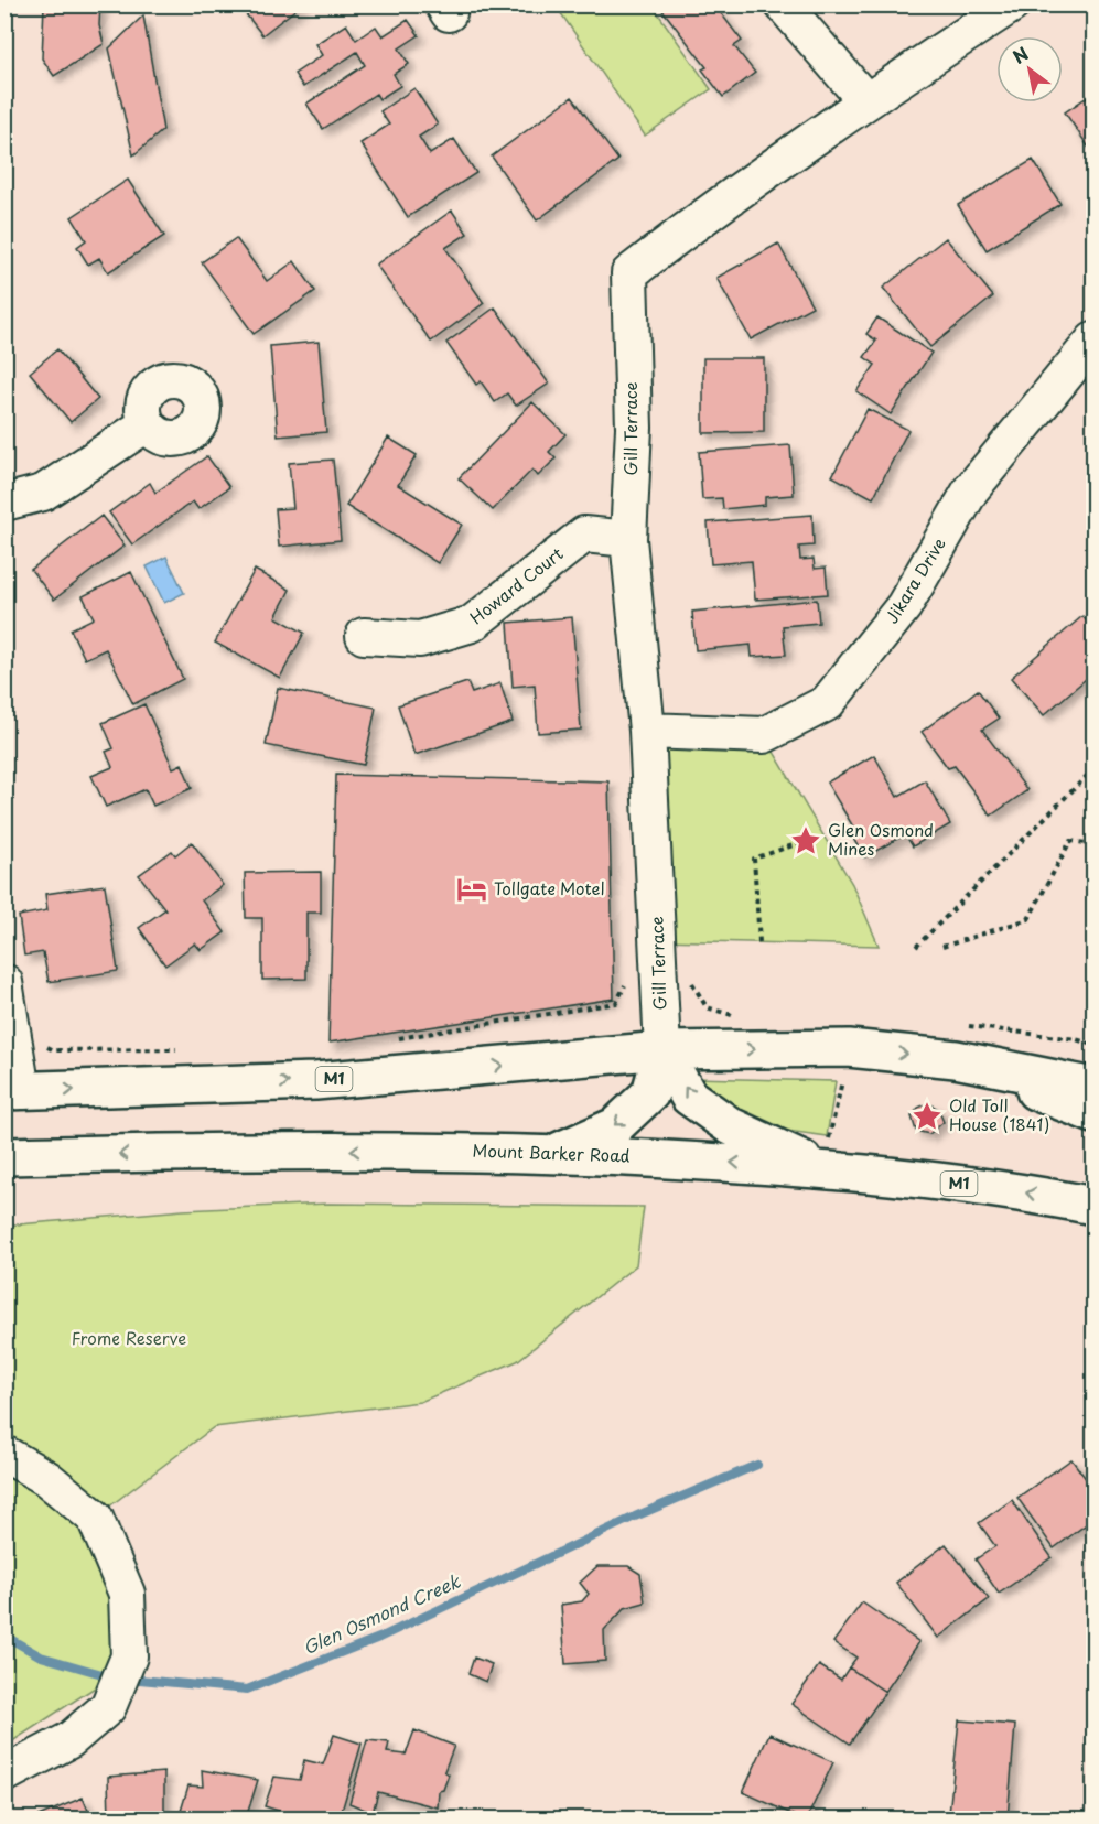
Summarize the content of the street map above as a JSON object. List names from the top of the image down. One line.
{"streets":{"highway":["M1","Mount Barker Road"],"street":["Gill Terrace","Jikara Drive","Howard Court"]},"crossings":[["Gill Terrace","Jikara Drive"],["Gill Terrace","Howard Court"],["Gill Terrace","M1"]],"water":["Glen Osmond Creek"],"parks":["Frome Reserve"],"places":{"place":["Glen Osmond Mines","Old Toll House (1841)"],"hotel":["Tollgate Motel"]},"north":"top left"}
